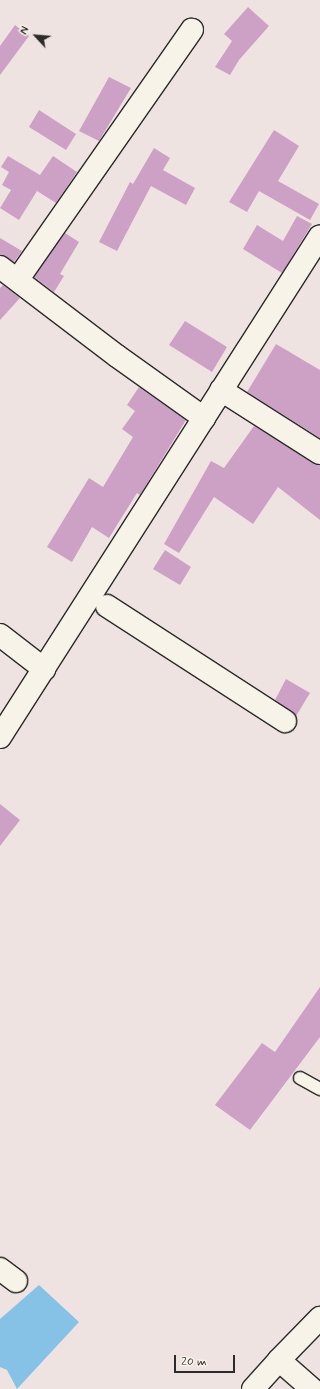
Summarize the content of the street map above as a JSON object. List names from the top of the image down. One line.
{"scale_bar":"20 m","north":"top left"}
